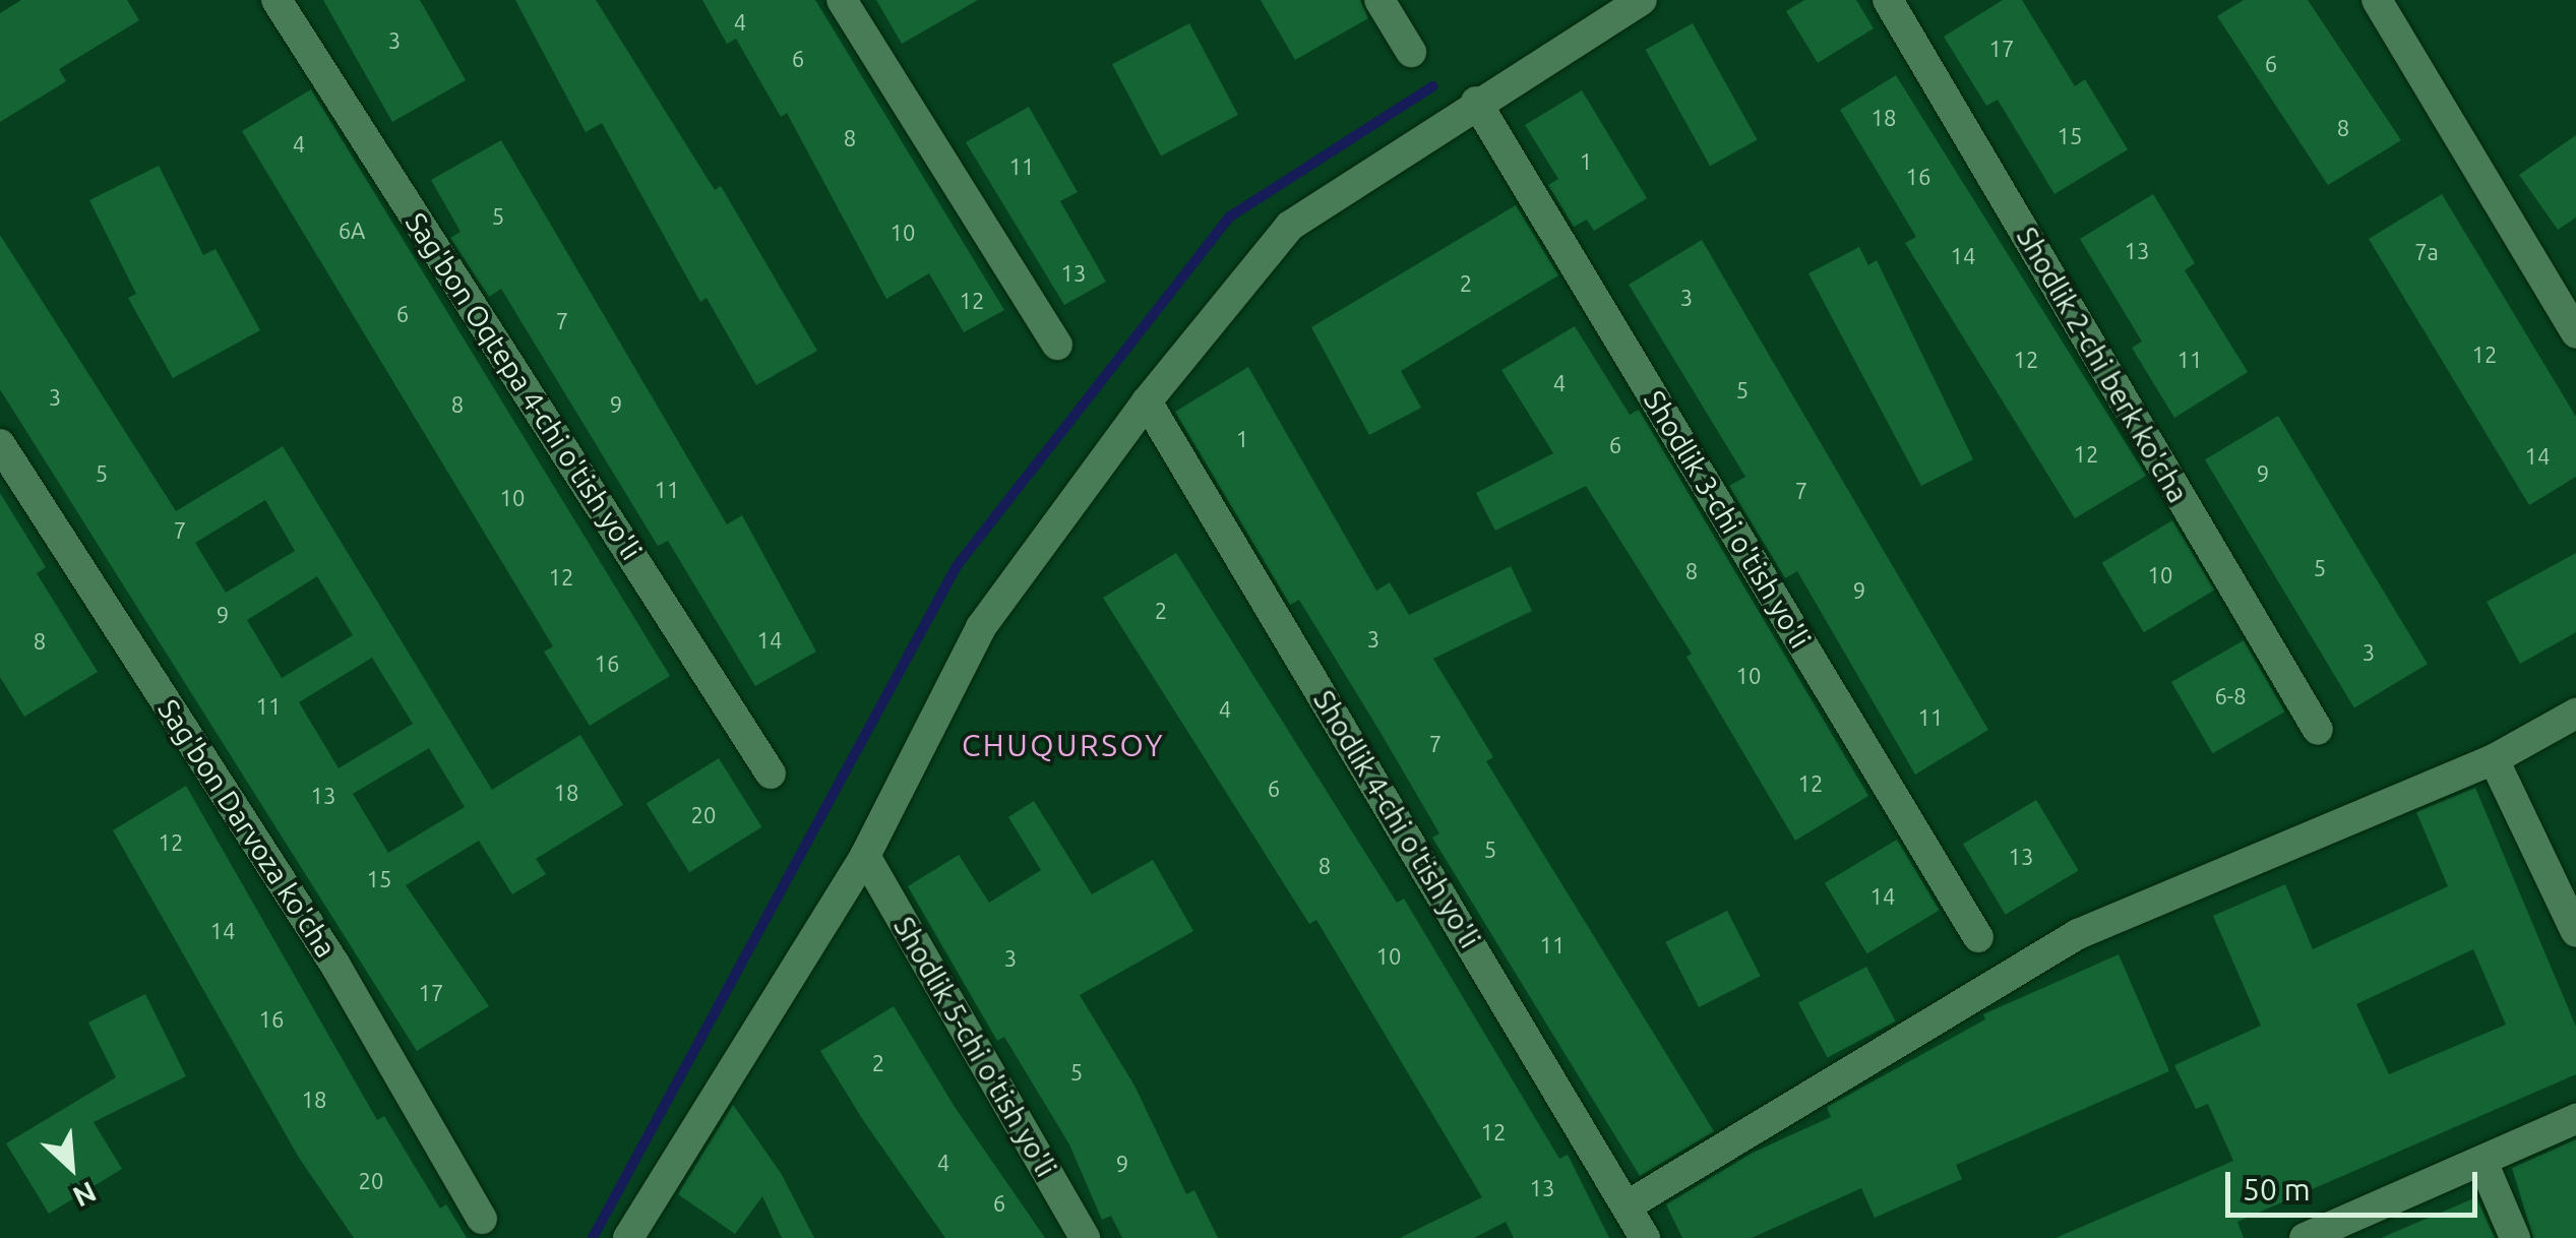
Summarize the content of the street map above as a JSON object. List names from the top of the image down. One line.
{"streets":{"street":["Shodlik 2-chi berk ko'cha","Sag'bon Oqtepa 4-chi o'tish yo'li","Shodlik 3-chi o'tish yo'li","Shodlik 4-chi o'tish yo'li","Sag'bon Darvoza ko'cha","Shodlik 5-chi o'tish yo'li"]},"districts":["CHUQURSOY"],"house_numbers":["4","3","17","6","6","18","8","15","8","4","1","11","16","5","6A","10","13","7a","14","13","2","3","12","6","7","12","12","11","4","5","3","8","9","1","6","12","14","5","9","11","7","10","7","5","8","10","12","9","2","9","3","14","8","3","16","10","6-8","11","4","11","7","12","6","18","13","20","12","5","13","8","15","14","14","11","10","3","17","16","2","5","18","12","4","9","20","13","6"],"scale_bar":"50 m","north":"bottom right"}
